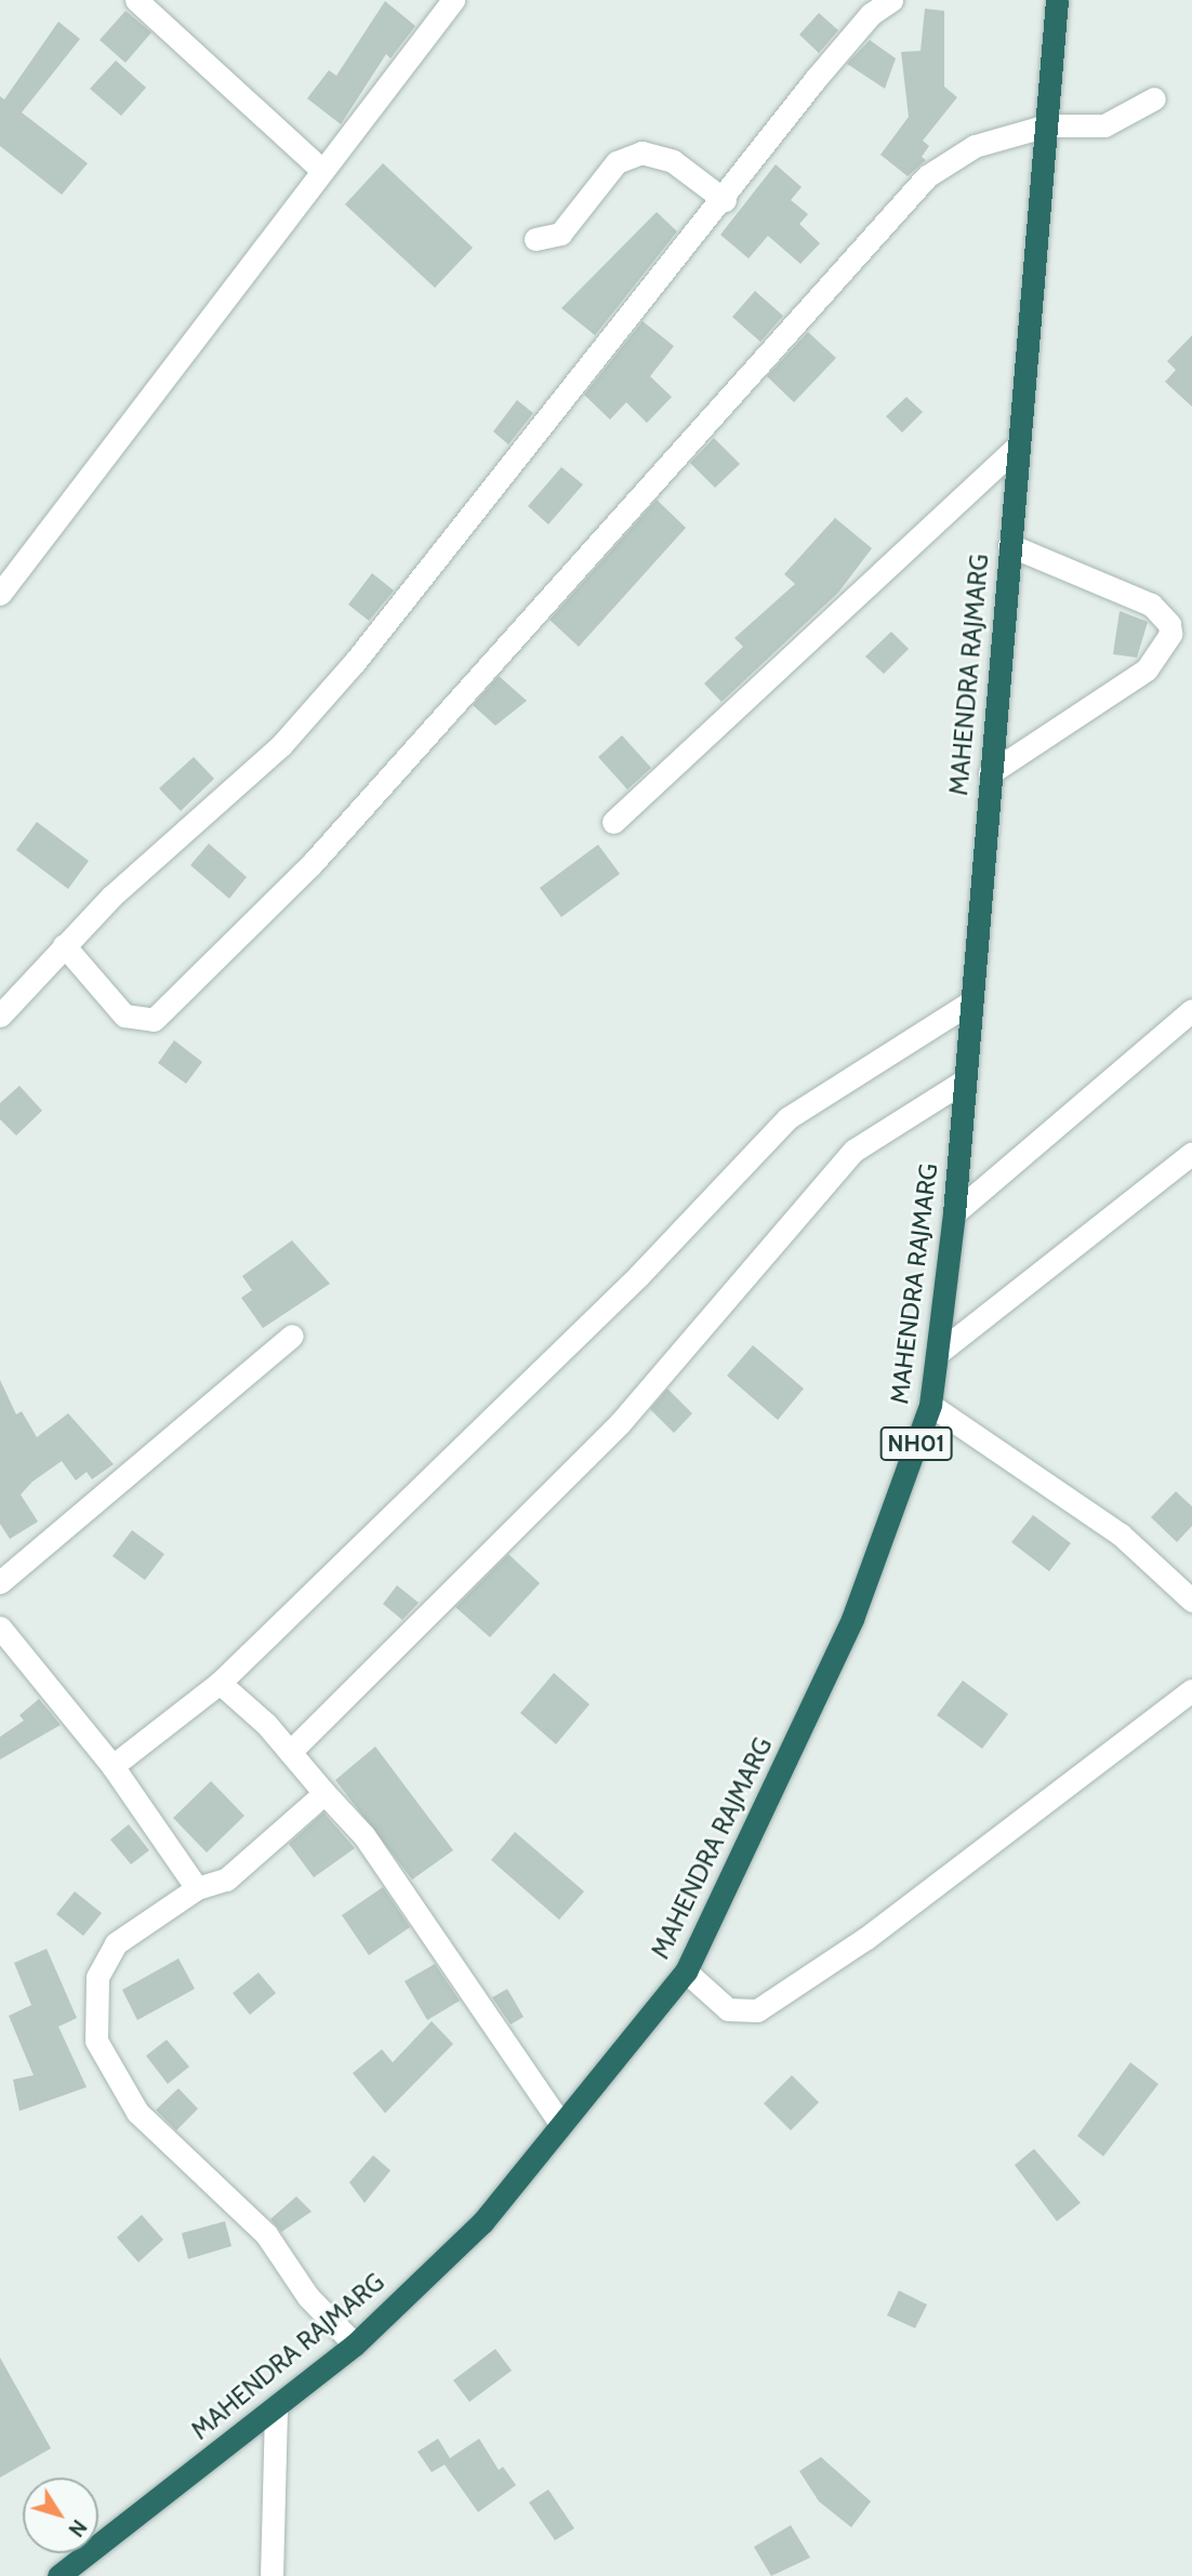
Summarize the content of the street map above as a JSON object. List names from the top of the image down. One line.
{"streets":{"highway":["MAHENDRA RAJMARG","NH01"]},"north":"bottom right"}
